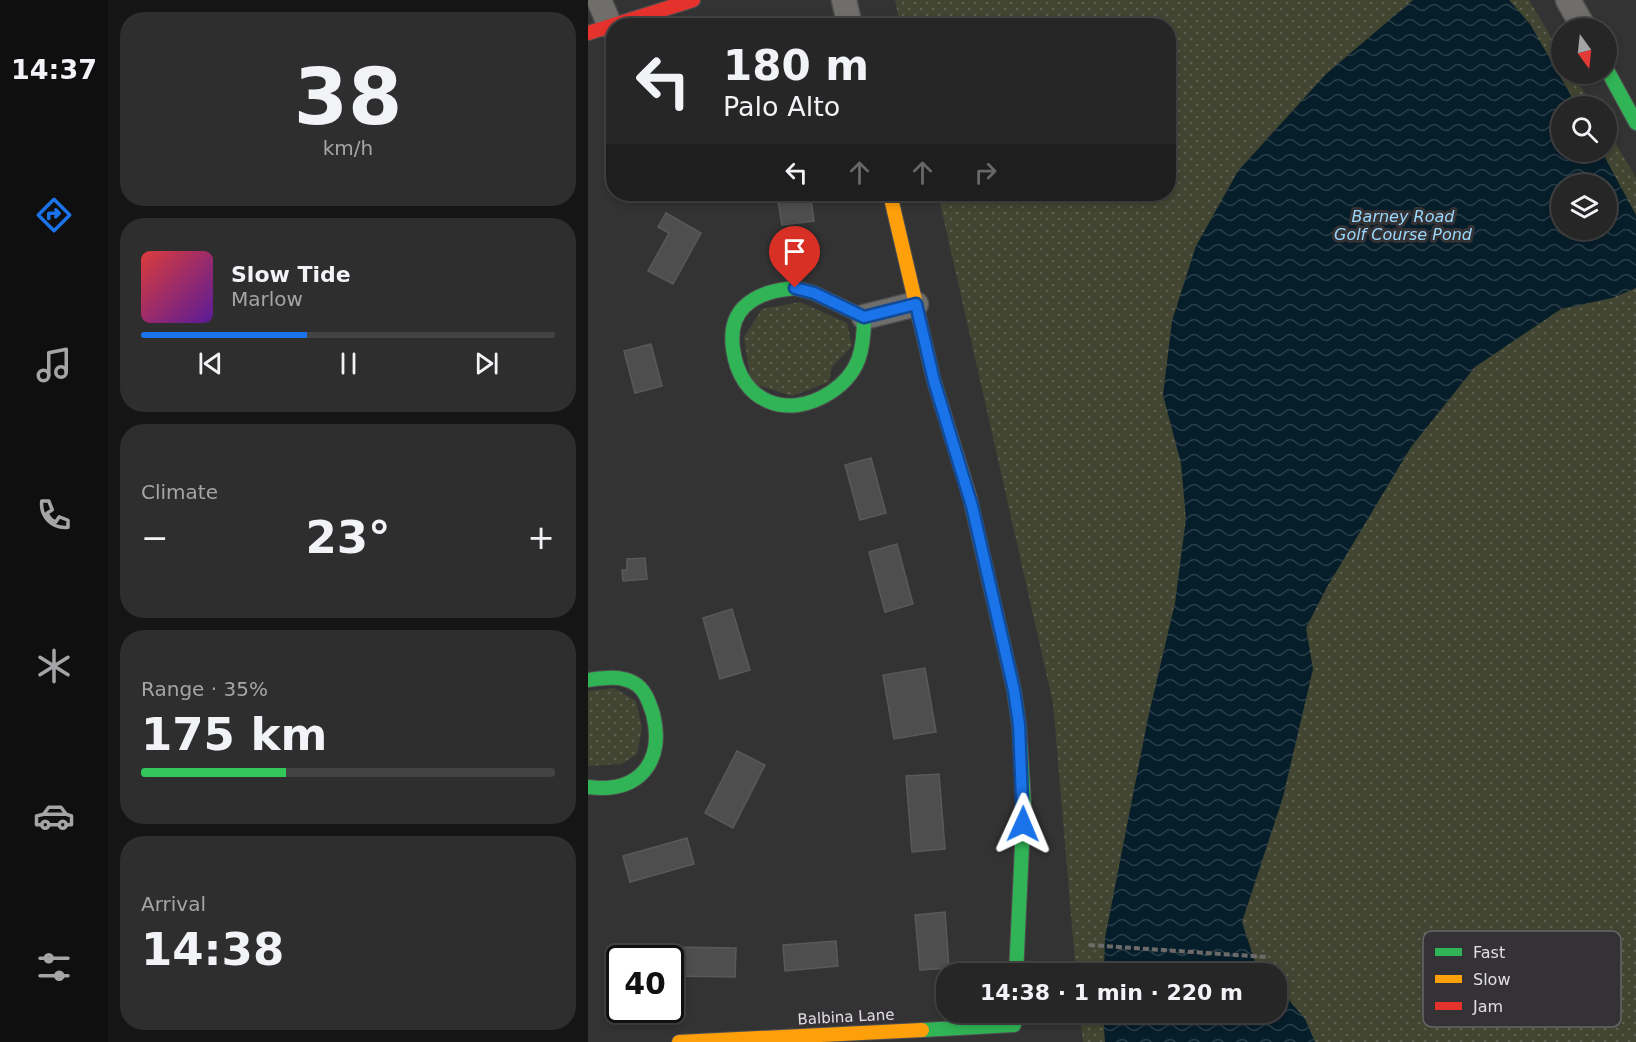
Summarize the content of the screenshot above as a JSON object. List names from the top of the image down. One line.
{"streets":{"street":["Balbina Lane"]},"water":["Barney Road Golf Course Pond"],"legend":["Fast","Slow","Jam"],"north":"bottom","page":{"tabs":"14:37","tile":[["38","km/h"],"Climate",["Range · 35%","175 km"],["Arrival","14:38"]],"turn":["180 m","Palo Alto"],"song":["Slow Tide","Marlow"],"heat":["−","23°","+"],"limit":"40","trip":"14:38 · 1 min · 220 m"}}
